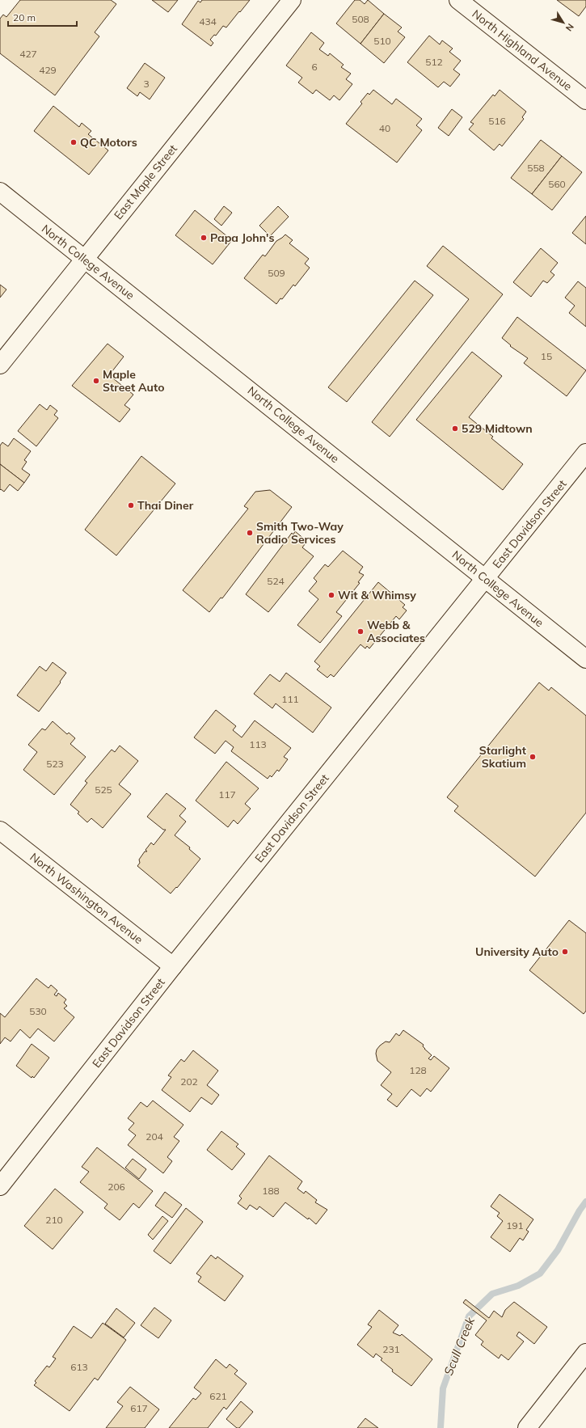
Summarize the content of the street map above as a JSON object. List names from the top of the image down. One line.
{"streets":{"street":["North Highland Avenue","East Maple Street","North College Avenue","East Davidson Street","North Washington Avenue"]},"crossings":[["East Maple Street","North College Avenue"],["North College Avenue","East Davidson Street"],["East Davidson Street","North Washington Avenue"]],"water":["Scull Creek"],"places":["QC Motors","Papa John's","Maple Street Auto","529 Midtown","Thai Diner","Smith Two-Way Radio Services","Wit & Whimsy","Webb & Associates","Starlight Skatium","University Auto"],"house_numbers":["508","434","510","427","512","6","429","3","516","40","558","560","509","15","524","111","113","523","525","117","530","128","202","204","206","188","210","191","231","613","621","617"],"scale_bar":"20 m","north":"bottom right"}
